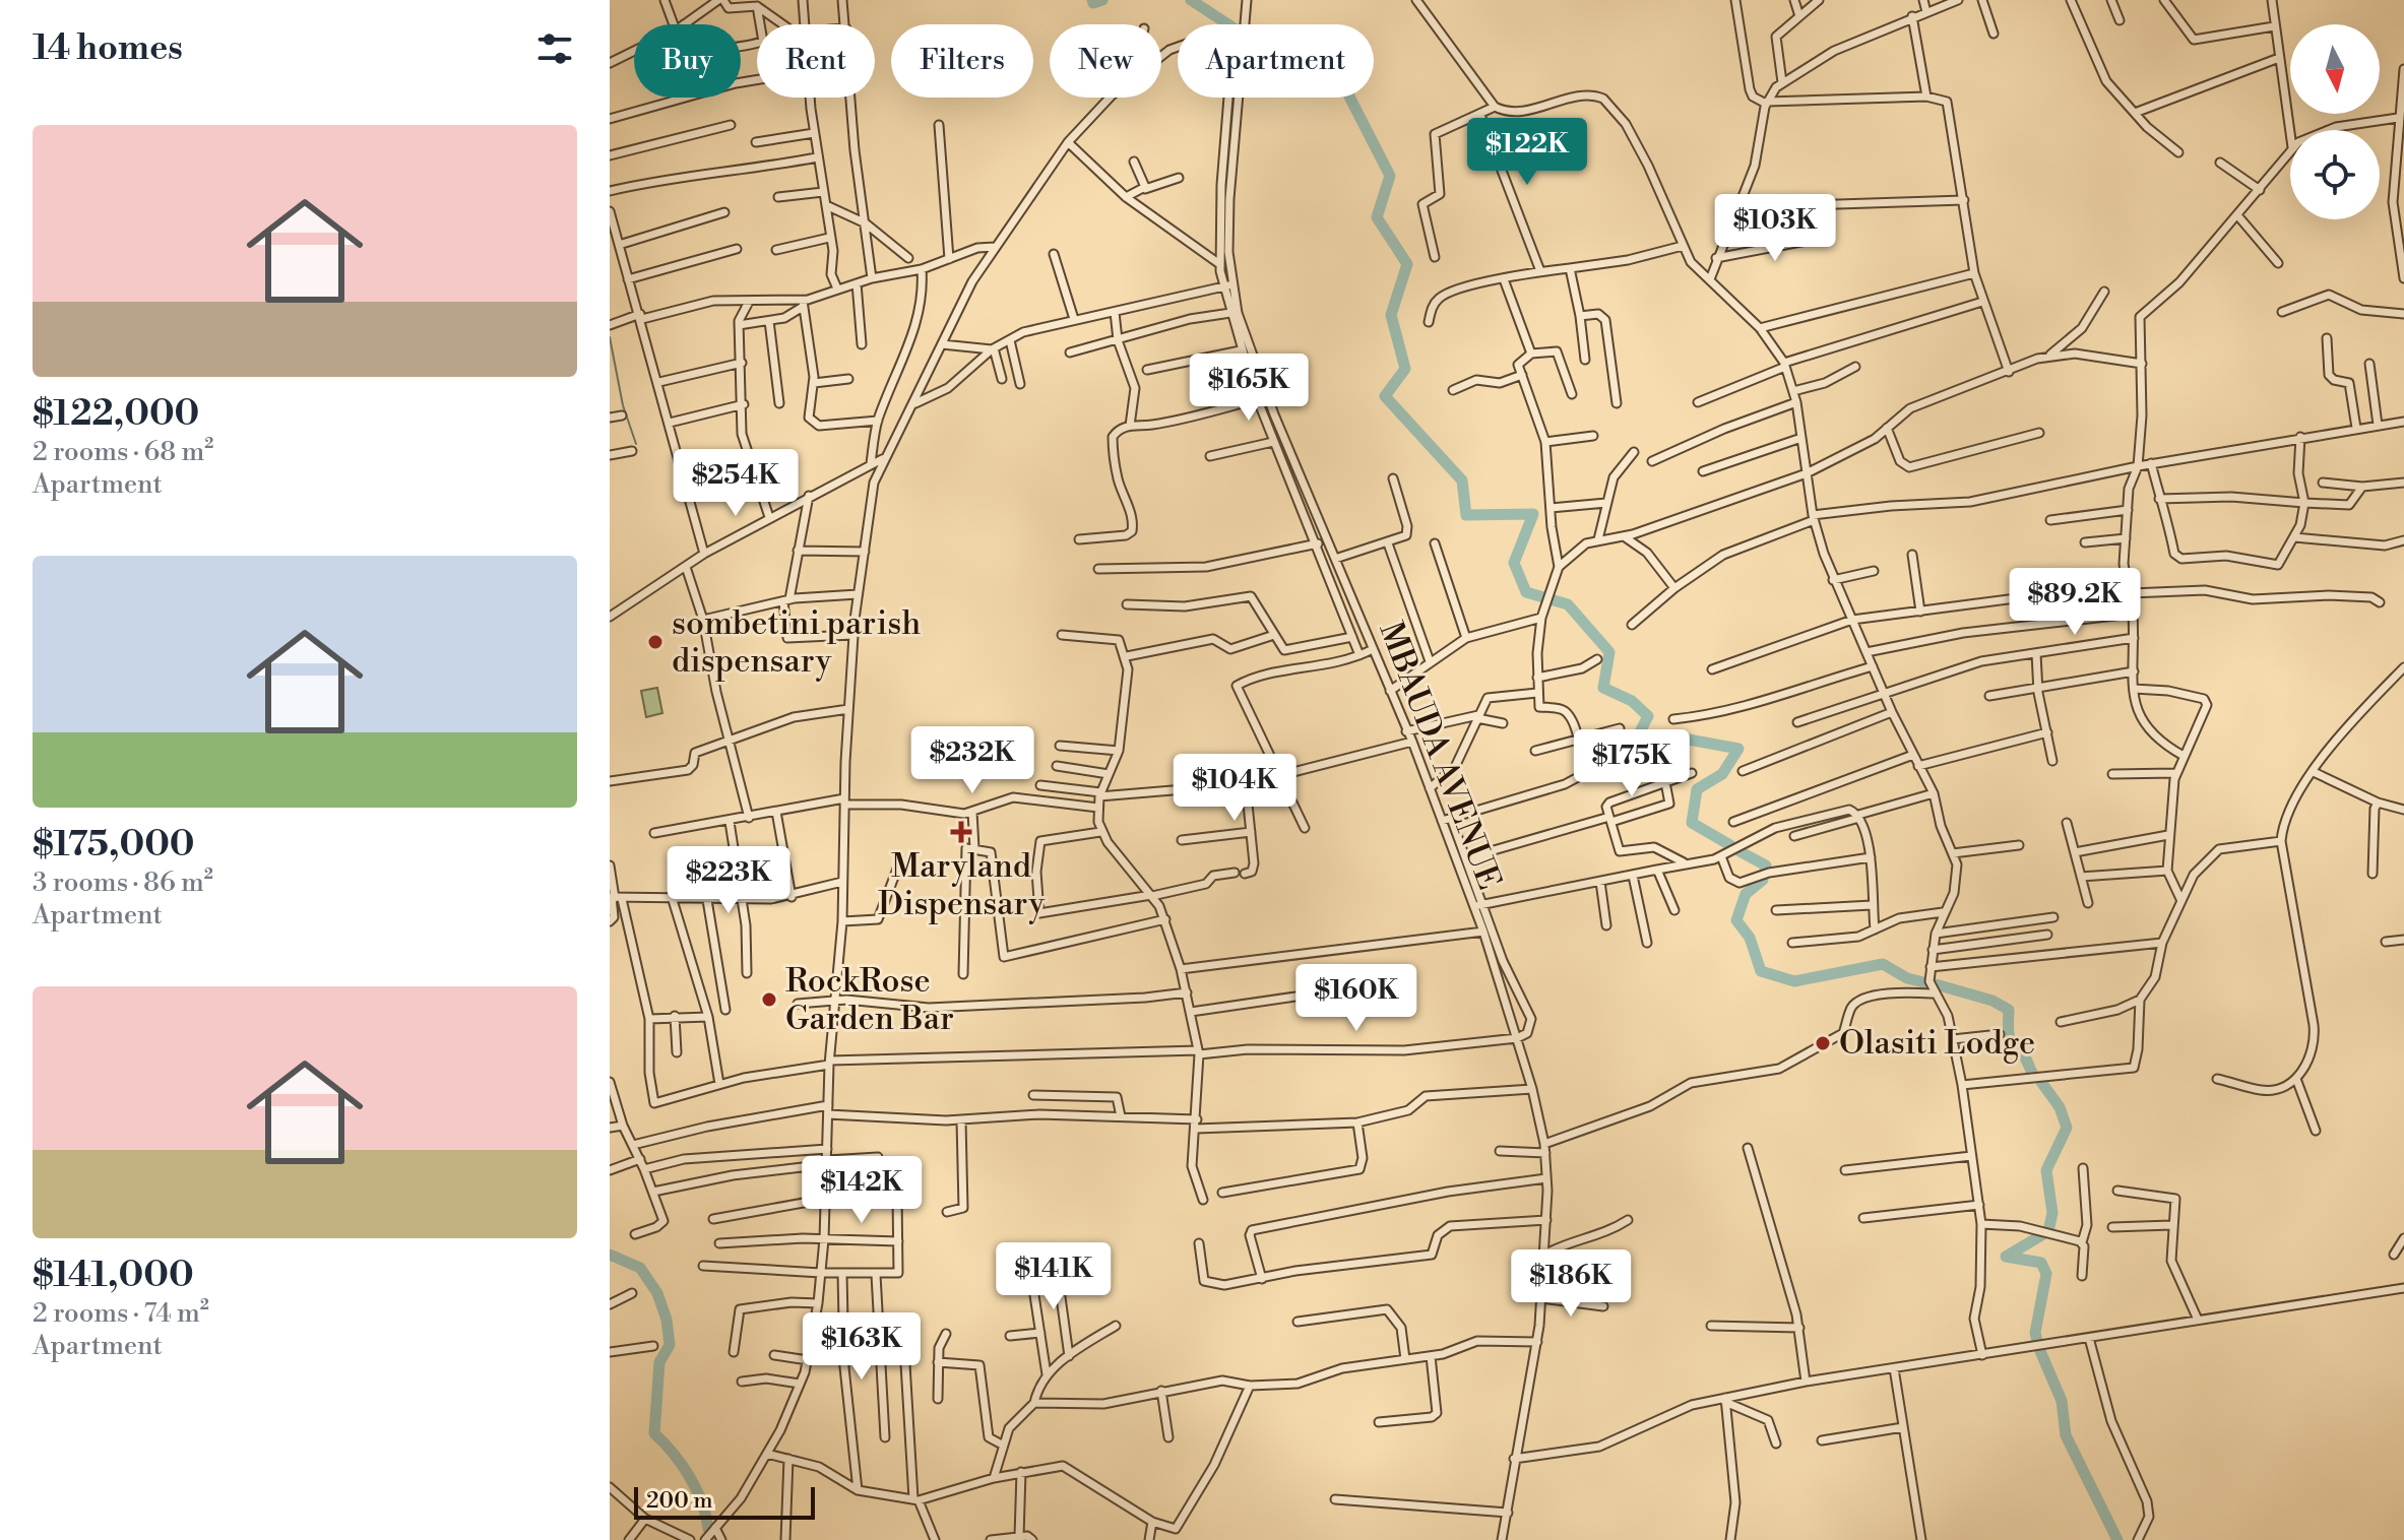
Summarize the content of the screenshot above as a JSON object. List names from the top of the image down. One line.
{"streets":{"street":["MBAUDA AVENUE"]},"places":{"other":["sombetini parish dispensary","RockRose Garden Bar","Olasiti Lodge"],"health":["Maryland Dispensary"]},"scale_bar":"200 m","north":"bottom","page":{"heading":"14 homes","chip":["Buy","Rent","Filters","New","Apartment"],"list":[{"name":"$122,000","note":"2 rooms · 68 m² · Apartment"},{"name":"$175,000","note":"3 rooms · 86 m² · Apartment"},{"name":"$141,000","note":"2 rooms · 74 m² · Apartment"}],"price":["$122K","$103K","$165K","$254K","$89.2K","$232K","$175K","$104K","$223K","$160K","$142K","$141K","$186K","$163K"],"scale":"200 m"}}
